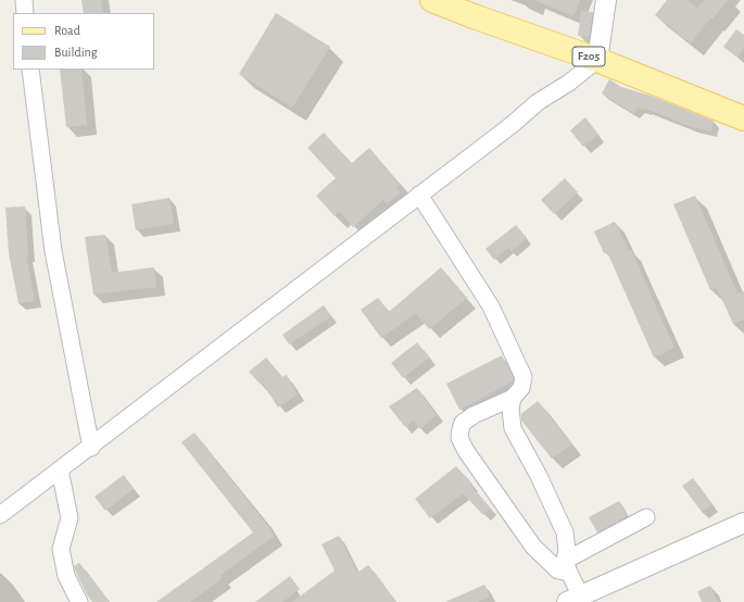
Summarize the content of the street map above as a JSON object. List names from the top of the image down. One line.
{"streets":{"main road":["F205"]},"legend":["Road","Building"]}
